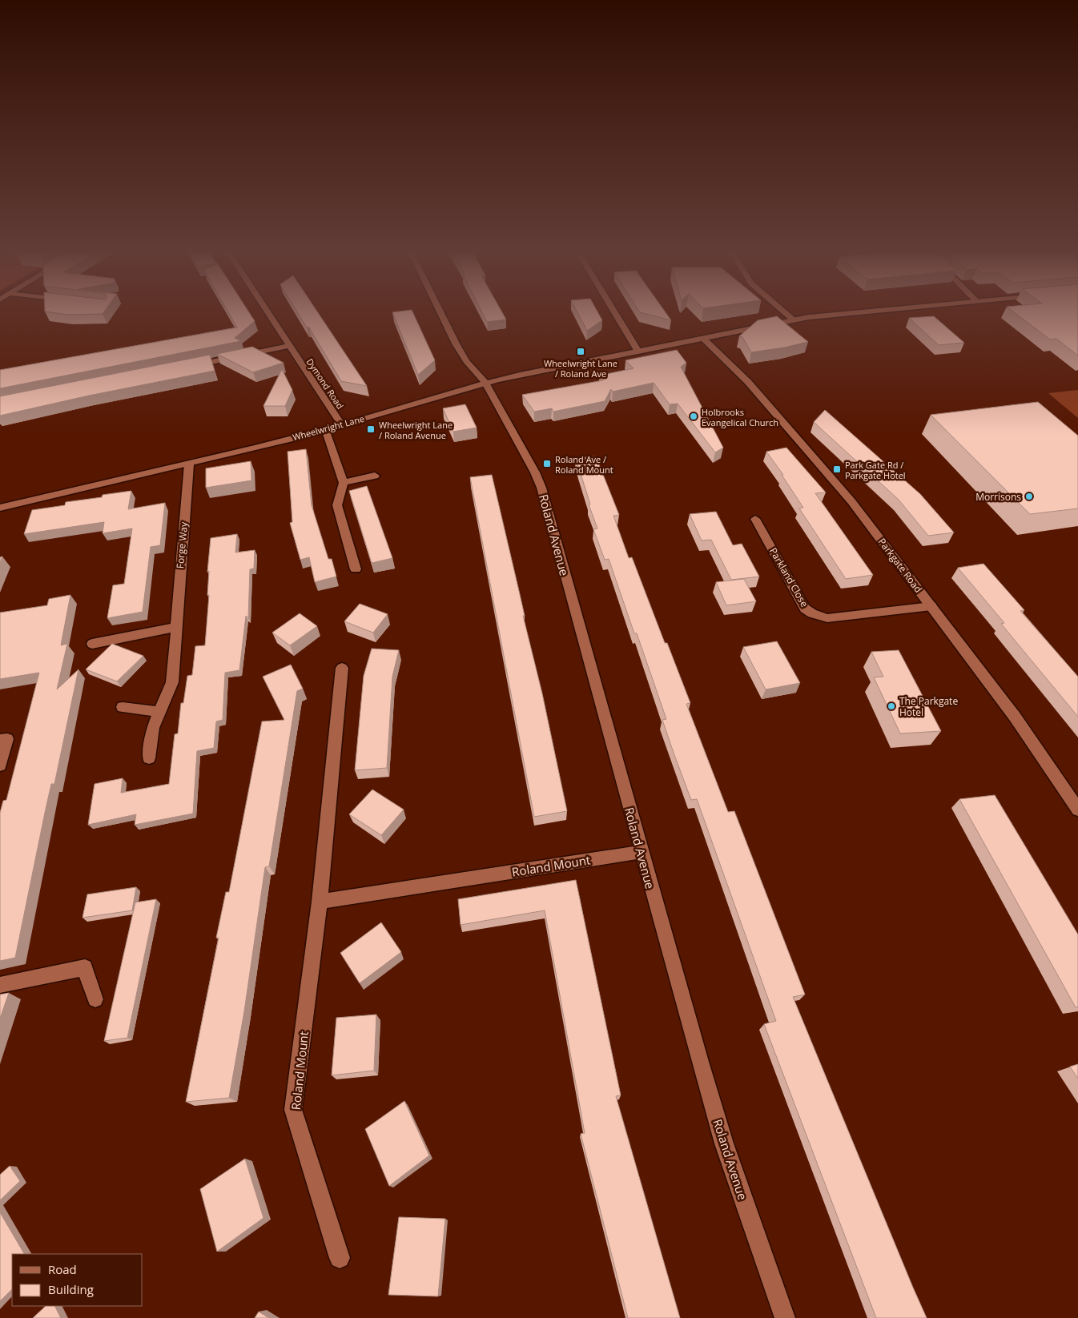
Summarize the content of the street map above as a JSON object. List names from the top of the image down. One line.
{"streets":{"street":["Dymond Road","Wheelwright Lane","Roland Avenue","Forge Way","Parkgate Road","Parkland Close","Roland Mount"]},"crossings":[["Dymond Road","Wheelwright Lane"],["Wheelwright Lane","Roland Avenue"],["Wheelwright Lane","Forge Way"],["Wheelwright Lane","Parkgate Road"],["Roland Avenue","Roland Mount"],["Parkgate Road","Parkland Close"]],"places":{"transit":["Wheelwright Lane / Roland Ave","Wheelwright Lane / Roland Avenue","Roland Ave / Roland Mount","Park Gate Rd / Parkgate Hotel"],"other":["Holbrooks Evangelical Church","Morrisons","The Parkgate Hotel"]},"legend":["Road","Building"]}
